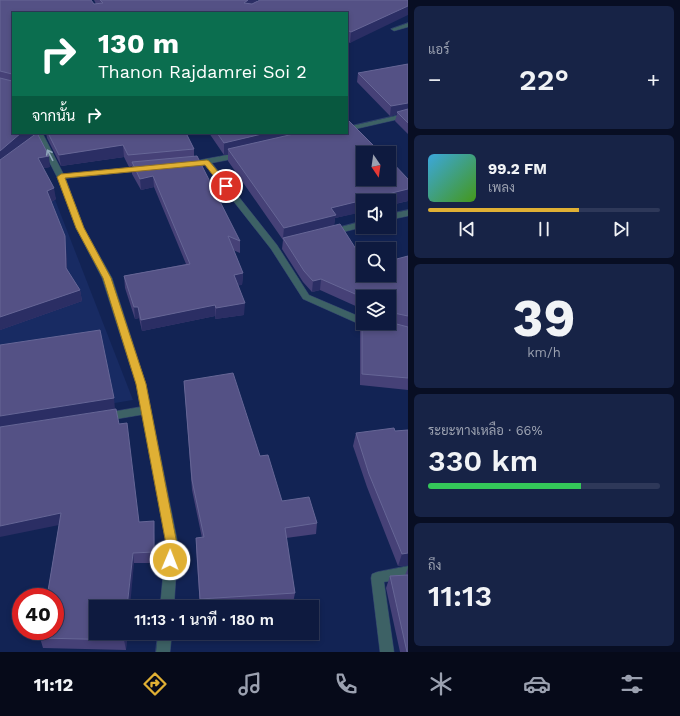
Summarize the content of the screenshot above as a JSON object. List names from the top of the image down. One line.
{"north":"bottom","page":{"tile":["แอร์",["39","km/h"],["ระยะทางเหลือ · 66%","330 km"],["ถึง","11:13"]],"turn":["130 m","Thanon Rajdamrei Soi 2"],"heat":["−","22°","+"],"then":"จากนั้น","song":["99.2 FM","เพลง"],"limit":"40","trip":"11:13 · 1 นาที · 180 m","tabs":"11:12"}}
